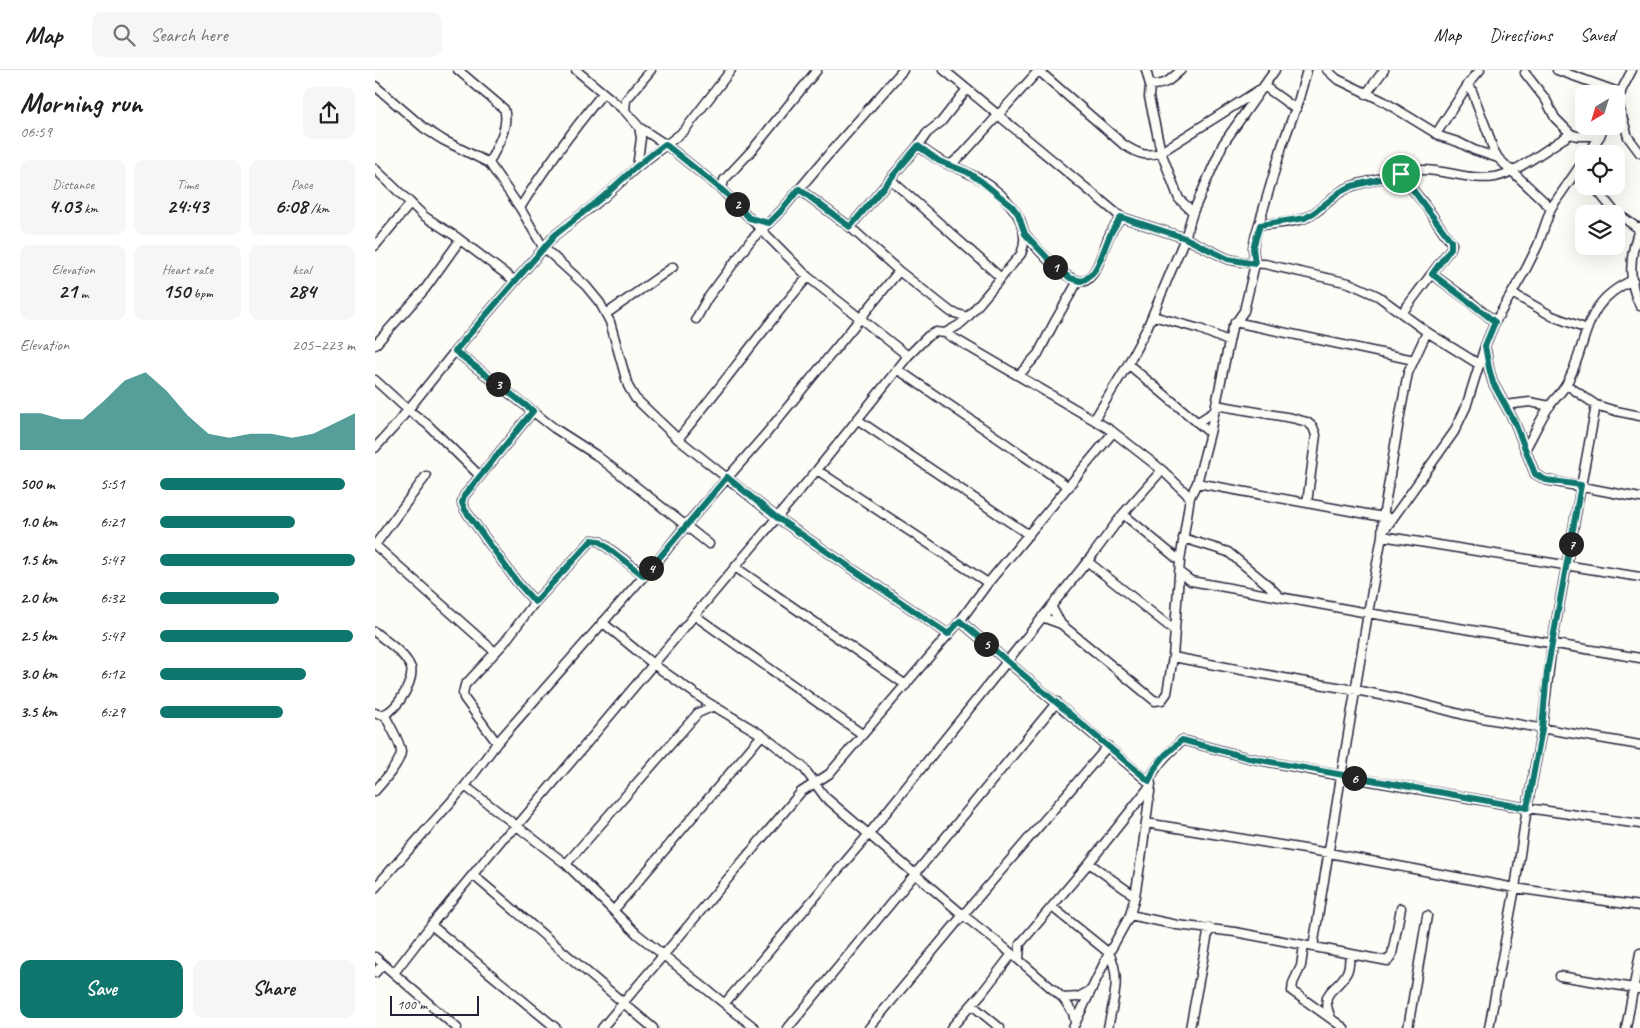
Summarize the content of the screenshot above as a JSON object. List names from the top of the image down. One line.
{"scale_bar":"100 m","north":"bottom left","page":{"header":"Map","search":"Search here","nav":["Map","Directions","Saved"],"heading":["Morning run","06:59"],"stats":[["Distance","4.03 km"],["Time","24:43"],["Pace","6:08 /km"],["Elevation","21 m"],["Heart rate","150 bpm"],["kcal","284"]],"pins":["2","1","3","7","4","5","6"],"chart":["Elevation","205–223 m"],"list":[{"name":"500 m","note":"5:51"},{"name":"1.0 km","note":"6:21"},{"name":"1.5 km","note":"5:47"},{"name":"2.0 km","note":"6:32"},{"name":"2.5 km","note":"5:47"},{"name":"3.0 km","note":"6:12"},{"name":"3.5 km","note":"6:29"}],"buttons":["Save","Share"],"scale":"100 m"}}
